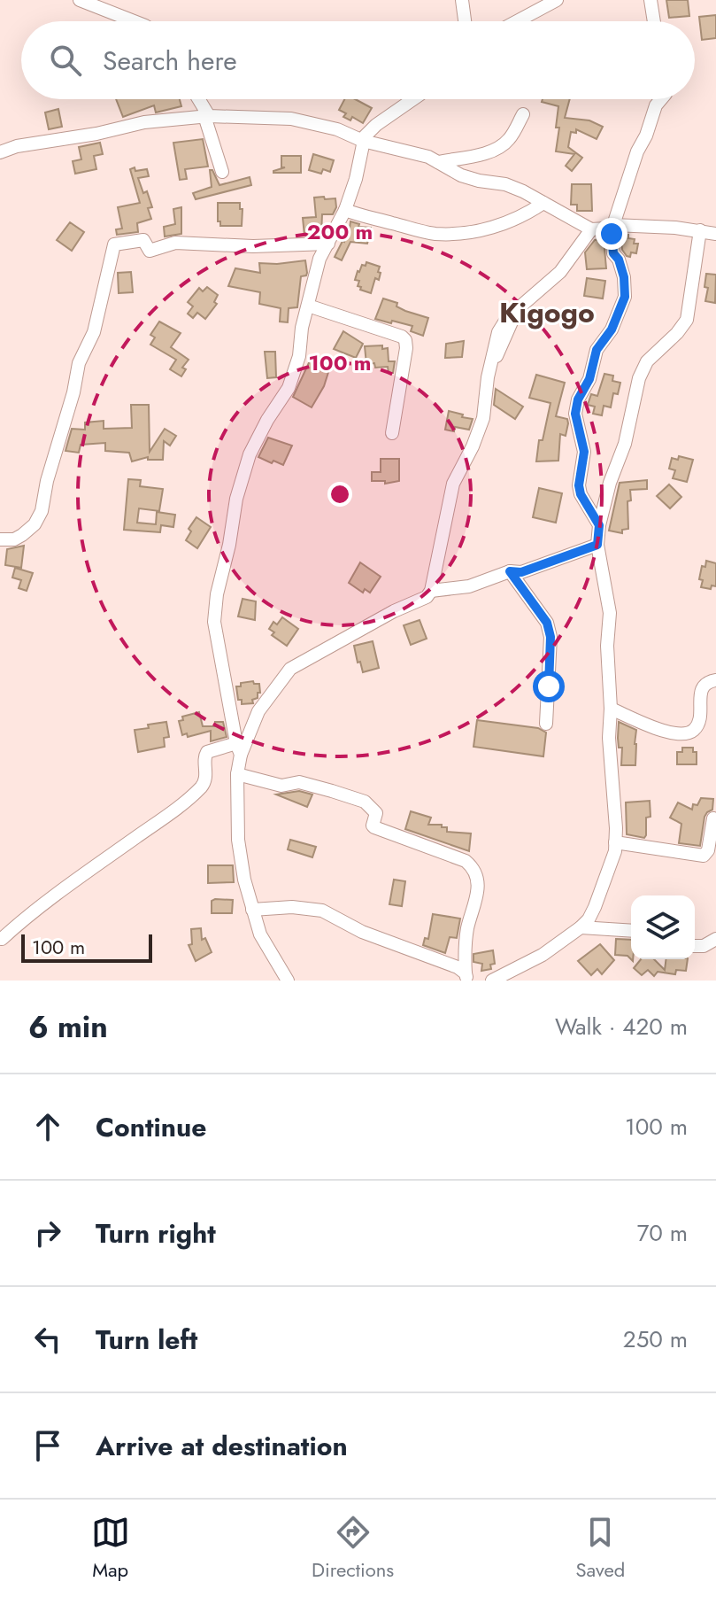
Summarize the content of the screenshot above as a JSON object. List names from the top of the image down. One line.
{"districts":["Kigogo"],"scale_bar":"100 m","page":{"search":"Search here","scale":"100 m","heading":["6 min","Walk · 420 m"],"list":[["Continue","100 m"],["Turn right","70 m"],["Turn left","250 m"],"Arrive at destination"],"nav":["Map","Directions","Saved"]},"rings":["200 m","100 m"]}
